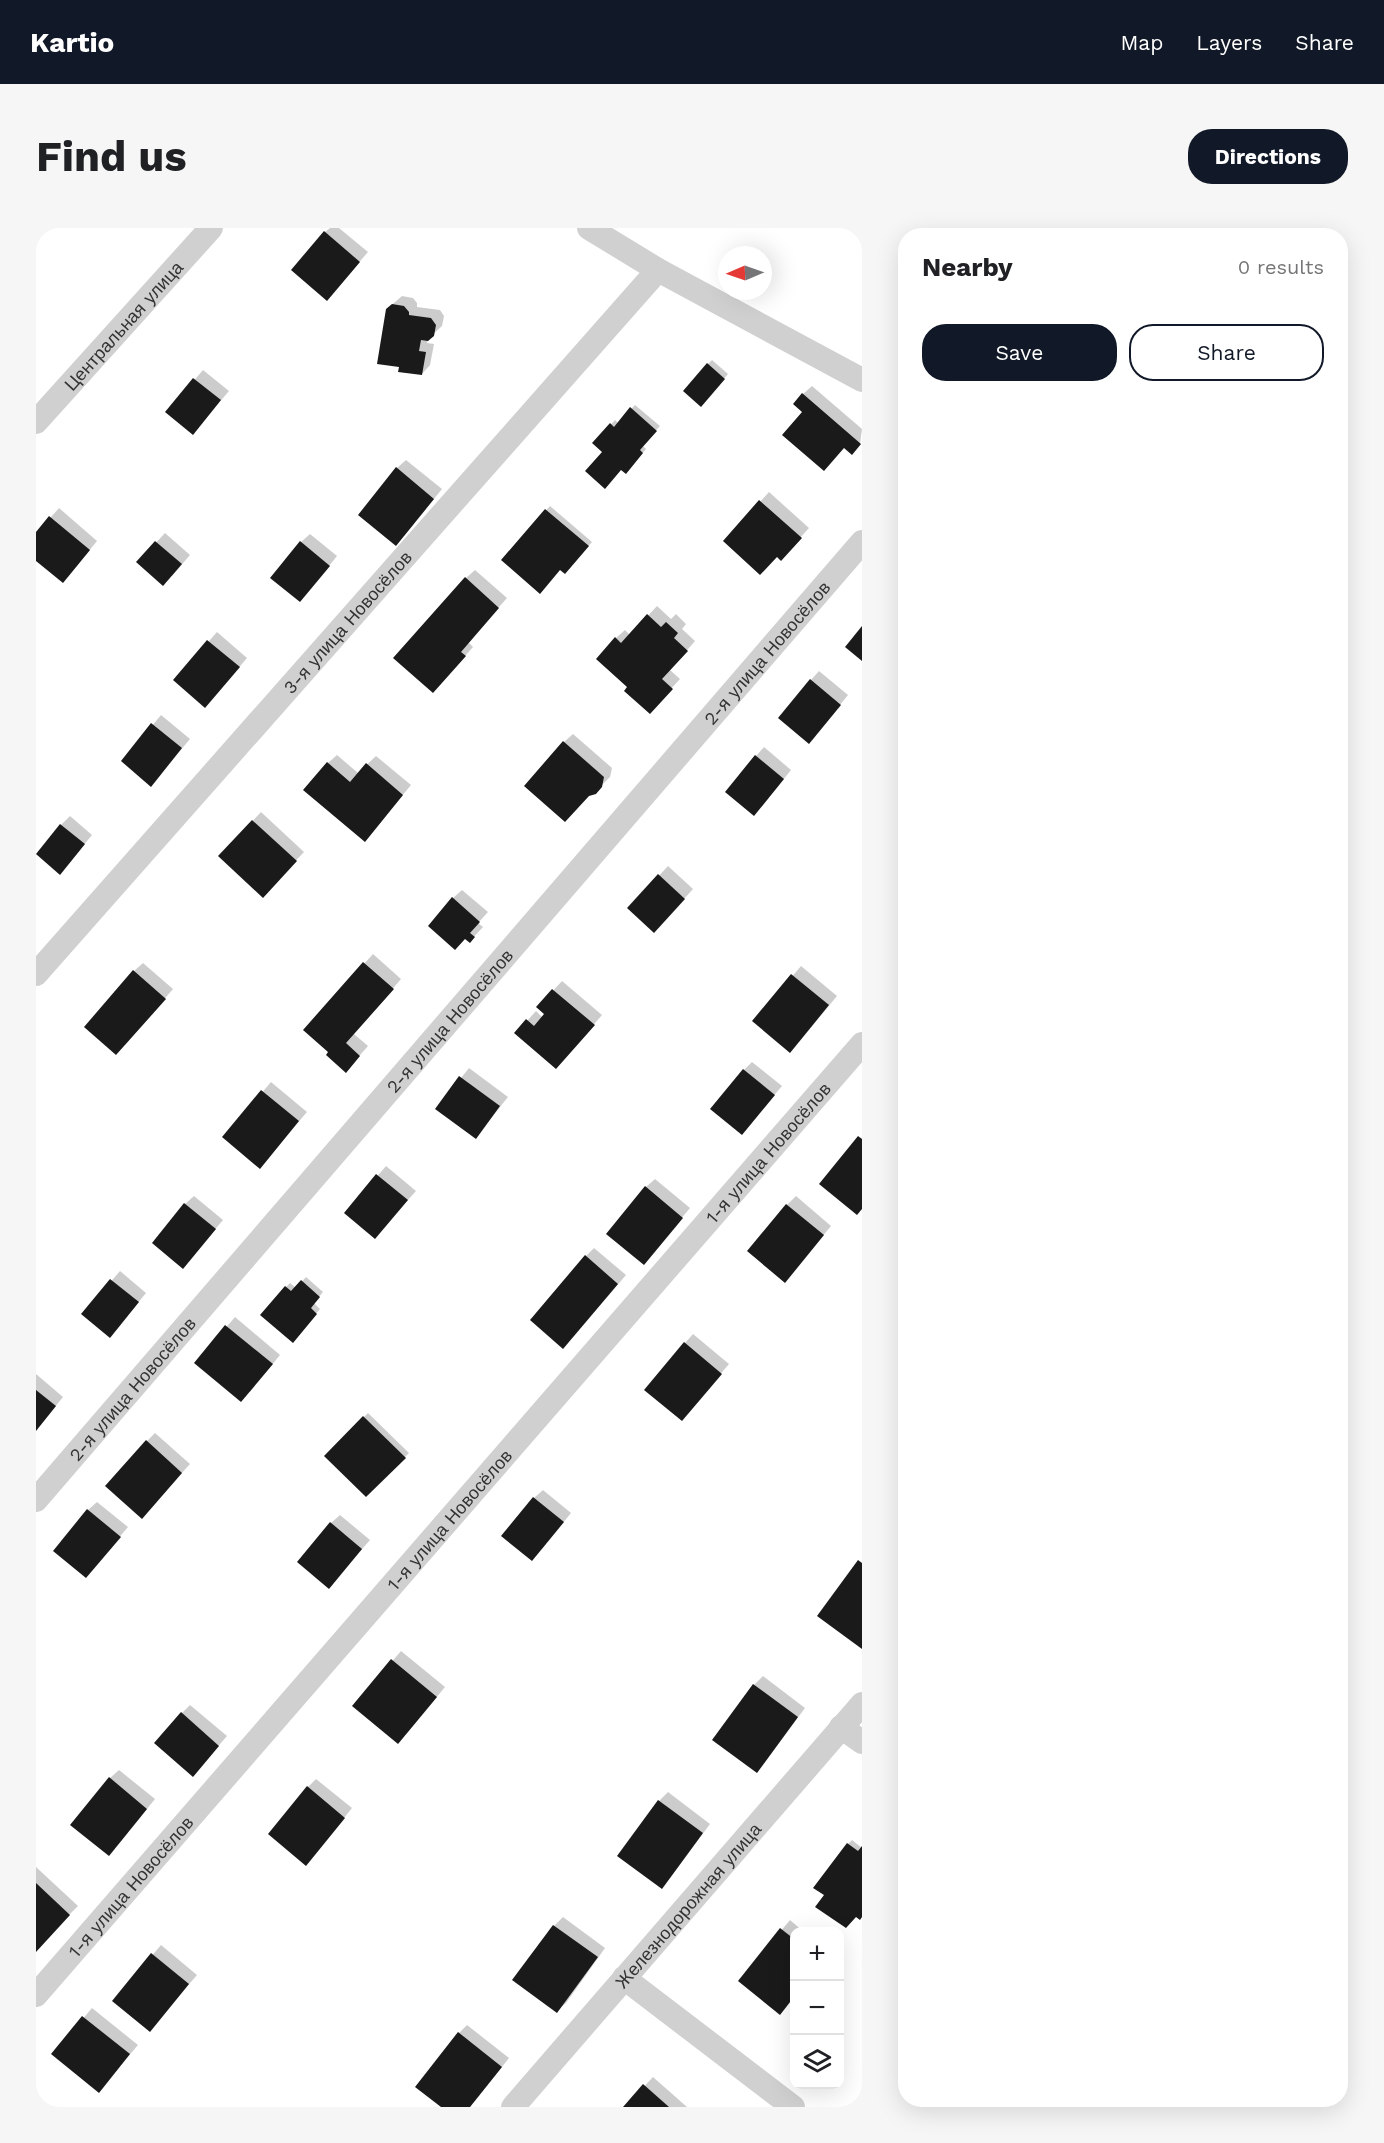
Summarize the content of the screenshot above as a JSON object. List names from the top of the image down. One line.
{"streets":{"street":["Центральная улица","3-я улица Новосёлов","2-я улица Новосёлов","1-я улица Новосёлов","Железнодорожная улица"]},"north":"left","page":{"header":"Kartio","nav":["Map","Layers","Share"],"buttons":["Directions",["Save","Share"]],"title":"Find us","heading":["Nearby","0 results"],"map_buttons":["+","−"]}}
